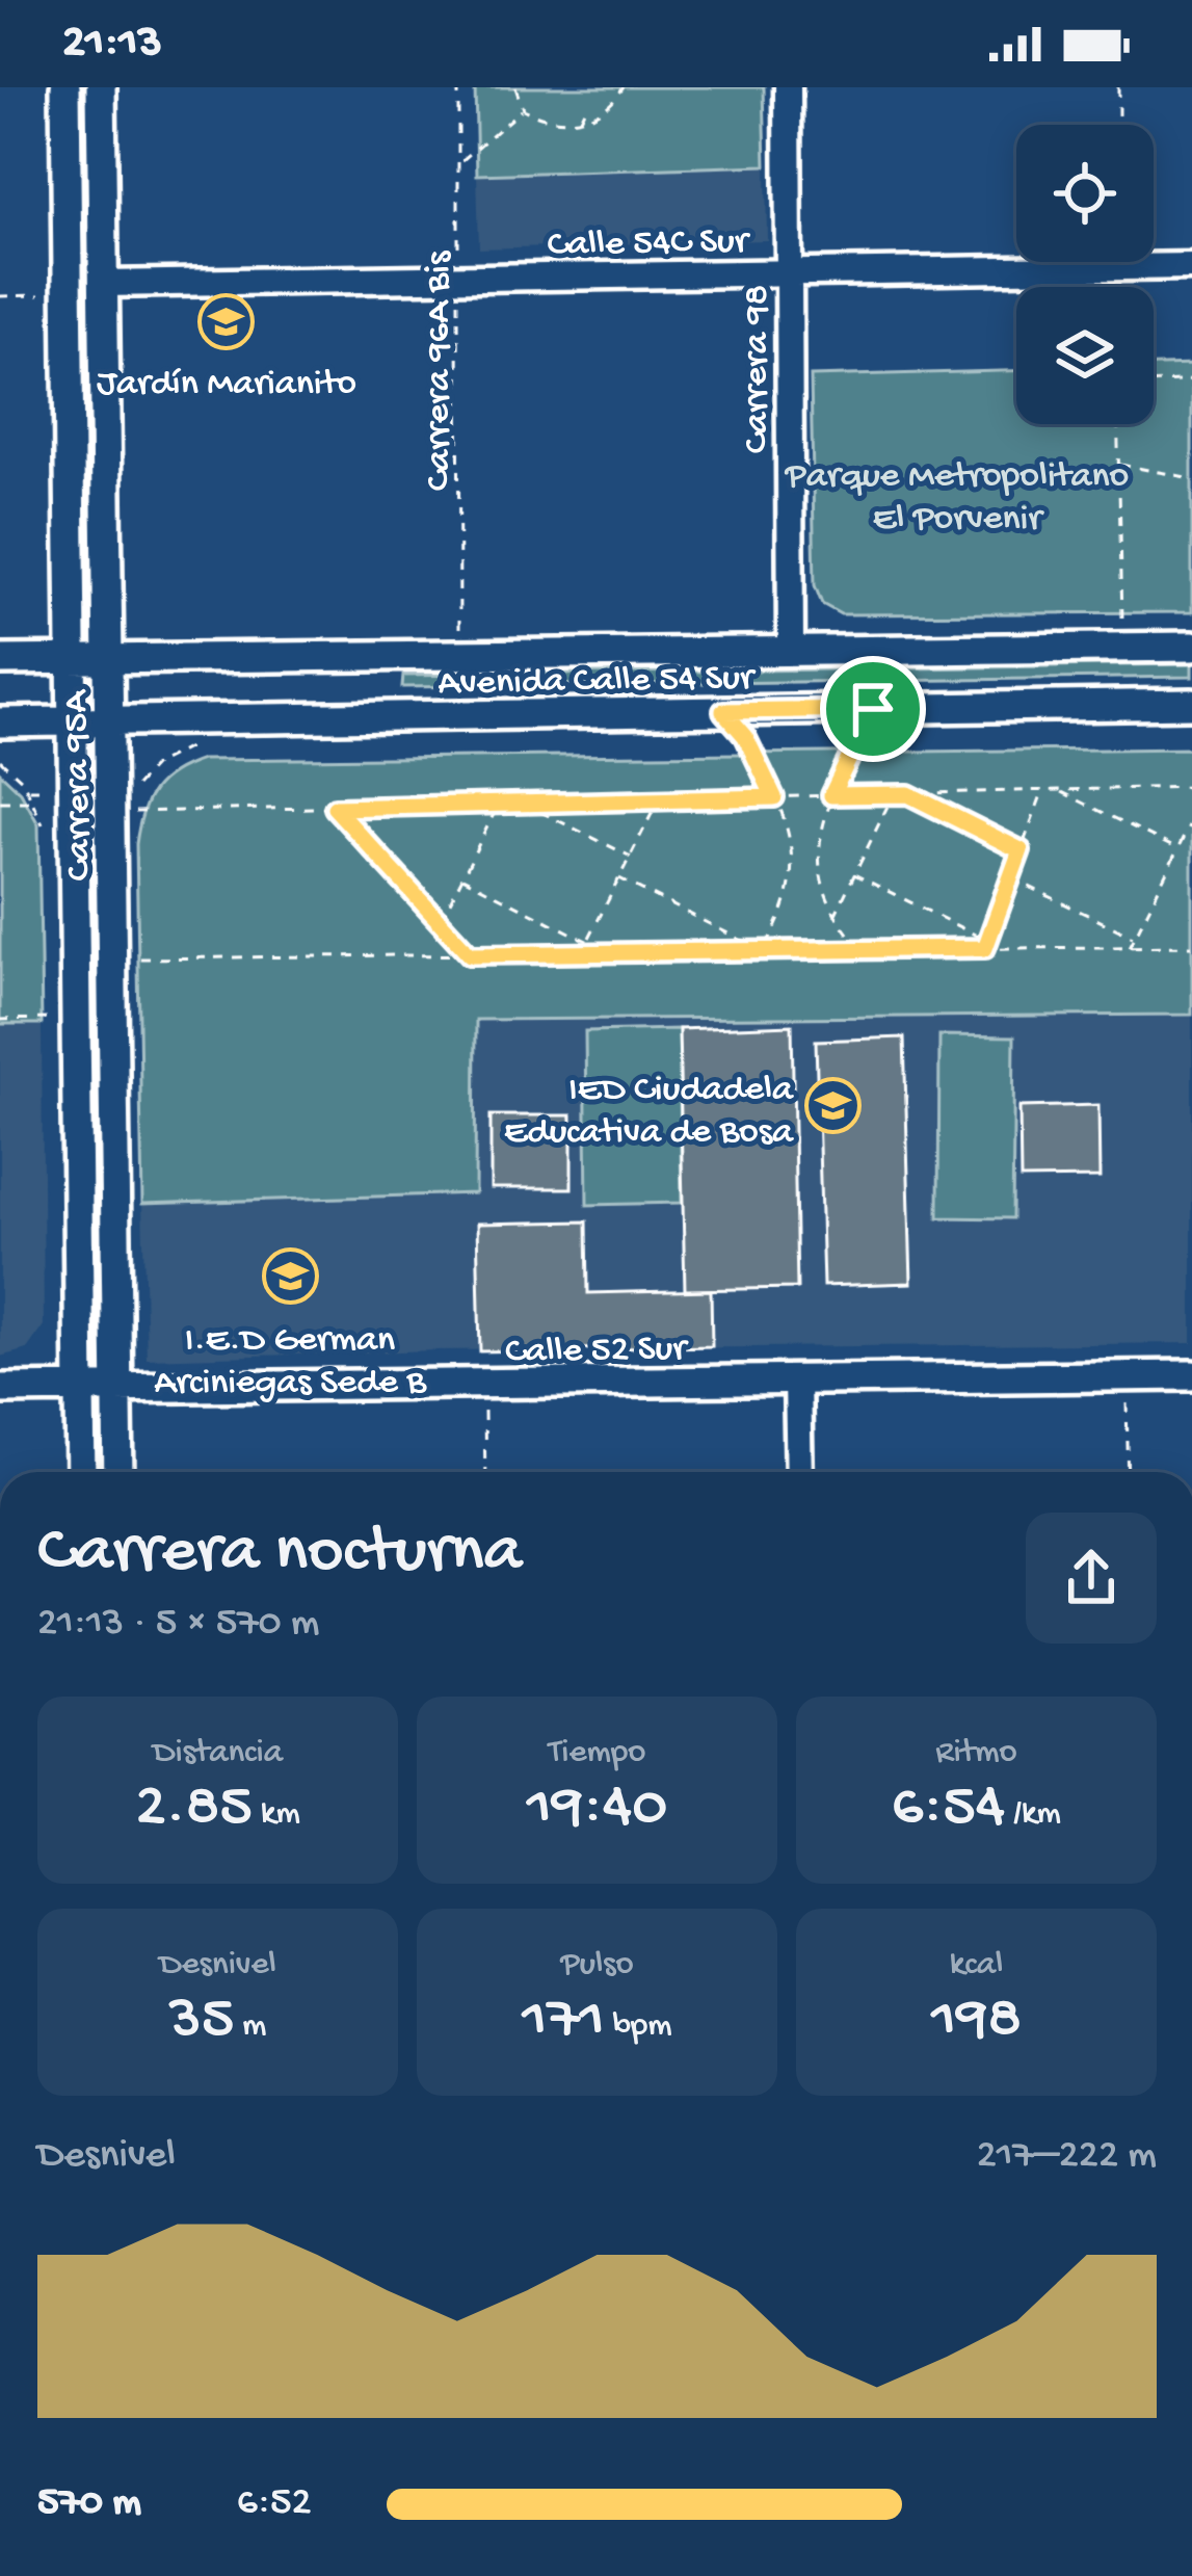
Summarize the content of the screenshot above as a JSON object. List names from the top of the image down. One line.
{"streets":{"street":["Calle 54C Sur","Carrera 98","Avenida Calle 54 Sur","Carrera 95A","Calle 52 Sur"],"path":["Carrera 96A Bis"]},"crossings":[["Calle 54C Sur","Carrera 98"],["Calle 54C Sur","Carrera 96A Bis"],["Calle 54C Sur","Carrera 95A"],["Carrera 98","Avenida Calle 54 Sur"],["Carrera 96A Bis","Avenida Calle 54 Sur"],["Avenida Calle 54 Sur","Carrera 95A"],["Carrera 95A","Calle 52 Sur"]],"parks":["Parque Metropolitano El Porvenir"],"places":{"school or university":["Jardín Marianito","IED Ciudadela Educativa de Bosa","I.E.D German Arciniegas Sede B"]},"page":{"status":"21:13","heading":["Carrera nocturna","21:13 · 5 × 570 m"],"stats":[["Distancia","2.85 km"],["Tiempo","19:40"],["Ritmo","6:54 /km"],["Desnivel","35 m"],["Pulso","171 bpm"],["kcal","198"]],"chart":["Desnivel","217–222 m"],"list":[{"name":"570 m","note":"6:52"}]}}
